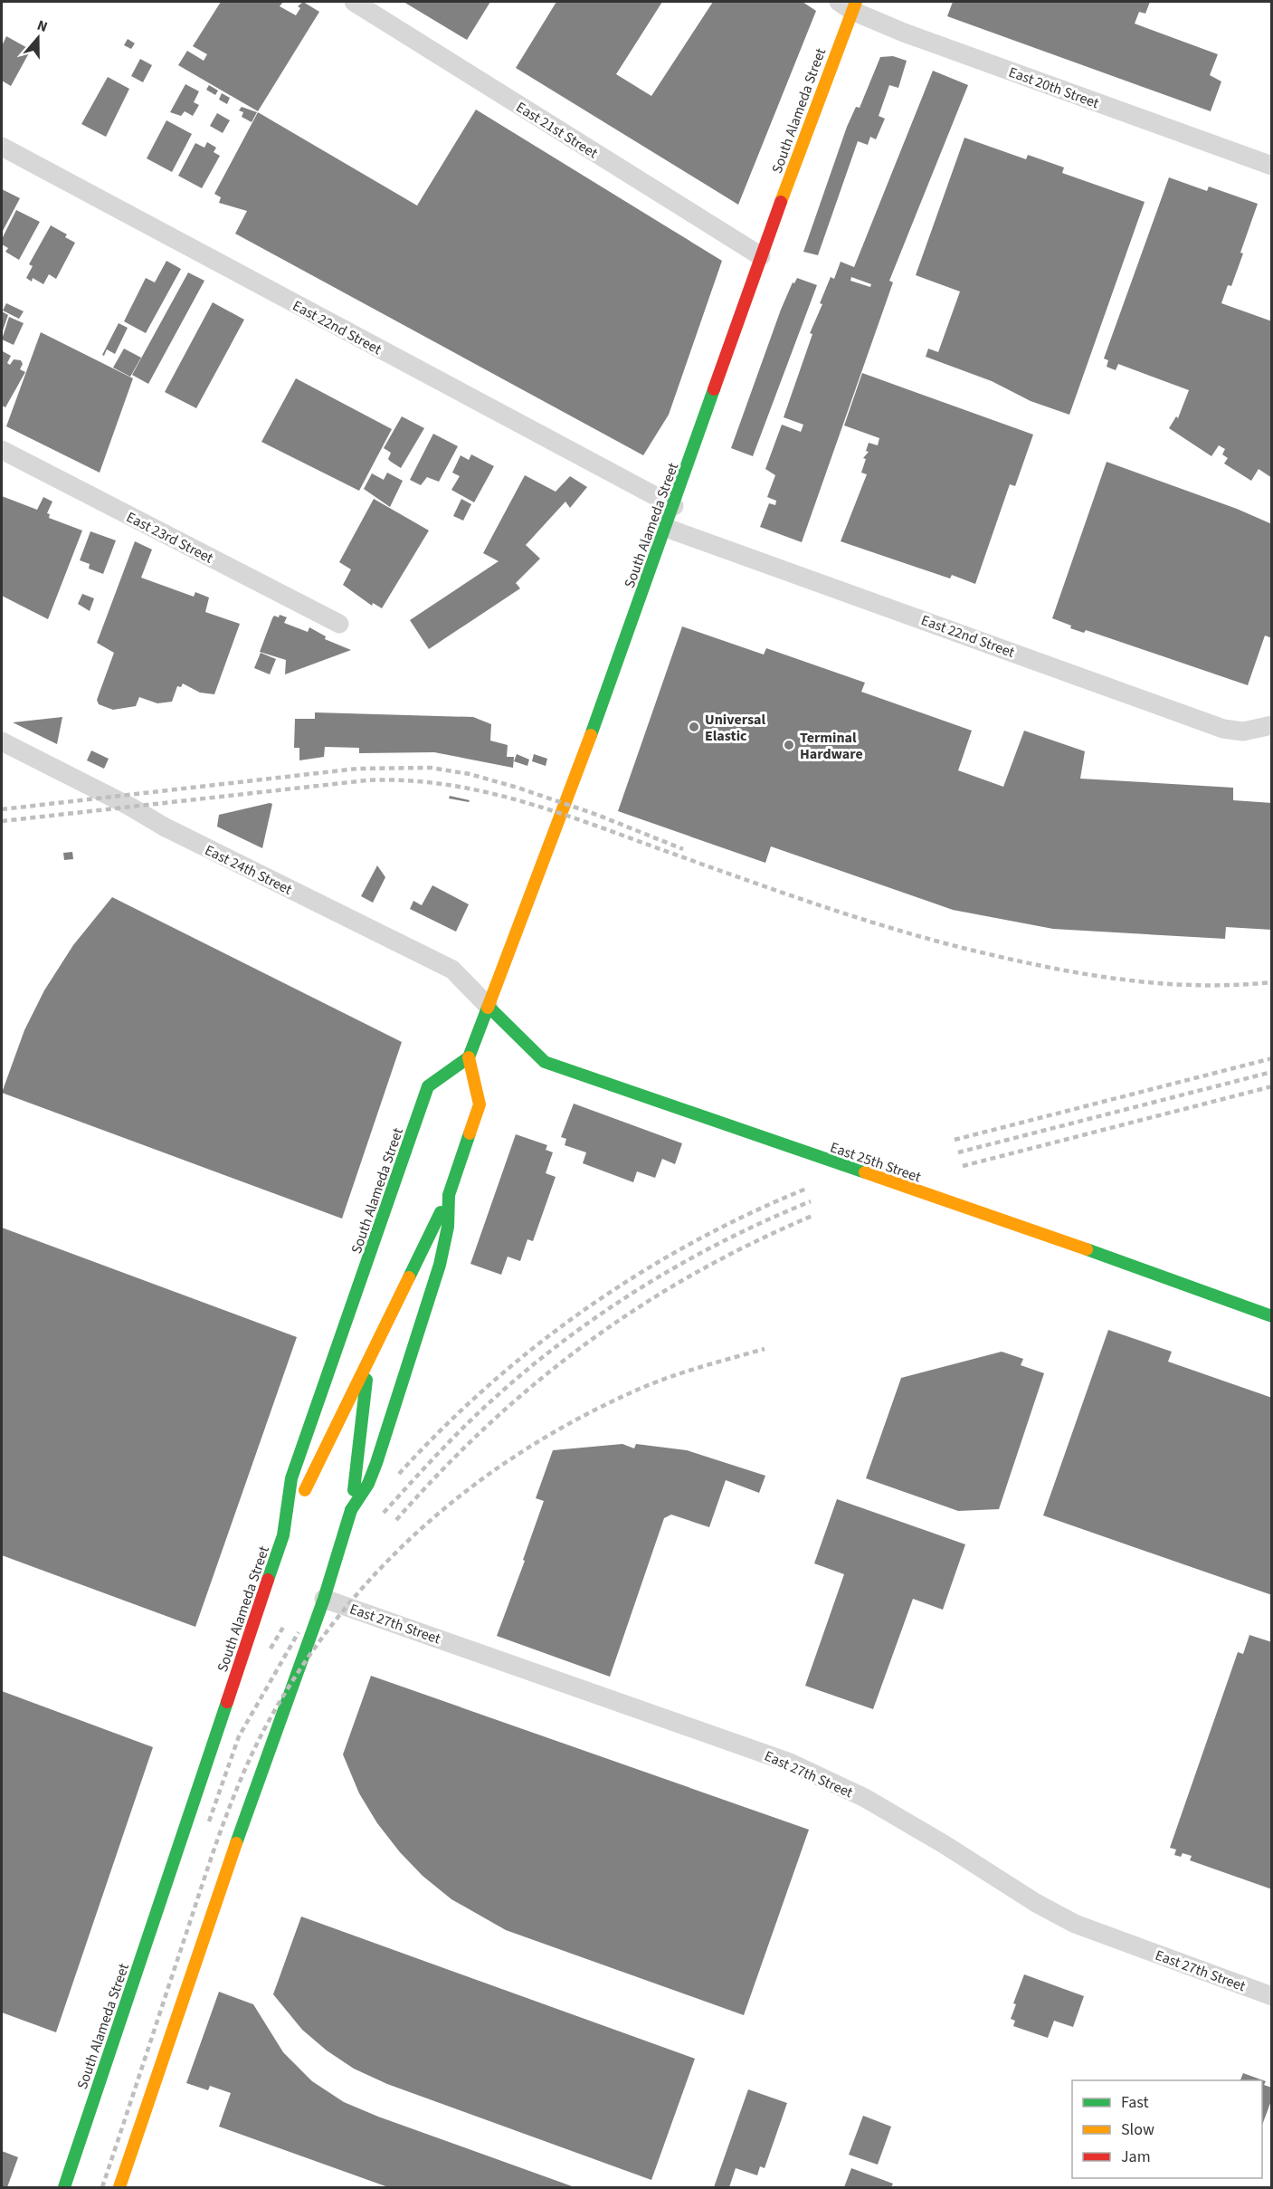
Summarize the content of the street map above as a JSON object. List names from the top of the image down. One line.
{"streets":{"main road":["South Alameda Street","East 25th Street"],"street":["East 20th Street","East 21st Street","East 22nd Street","East 23rd Street","East 24th Street","East 27th Street"]},"crossings":[["East 20th Street","South Alameda Street"],["South Alameda Street","East 21st Street"],["South Alameda Street","East 22nd Street"],["South Alameda Street","East 24th Street"],["South Alameda Street","East 25th Street"],["East 24th Street","East 25th Street"]],"places":["Universal Elastic","Terminal Hardware"],"legend":["Fast","Slow","Jam"],"north":"top"}
